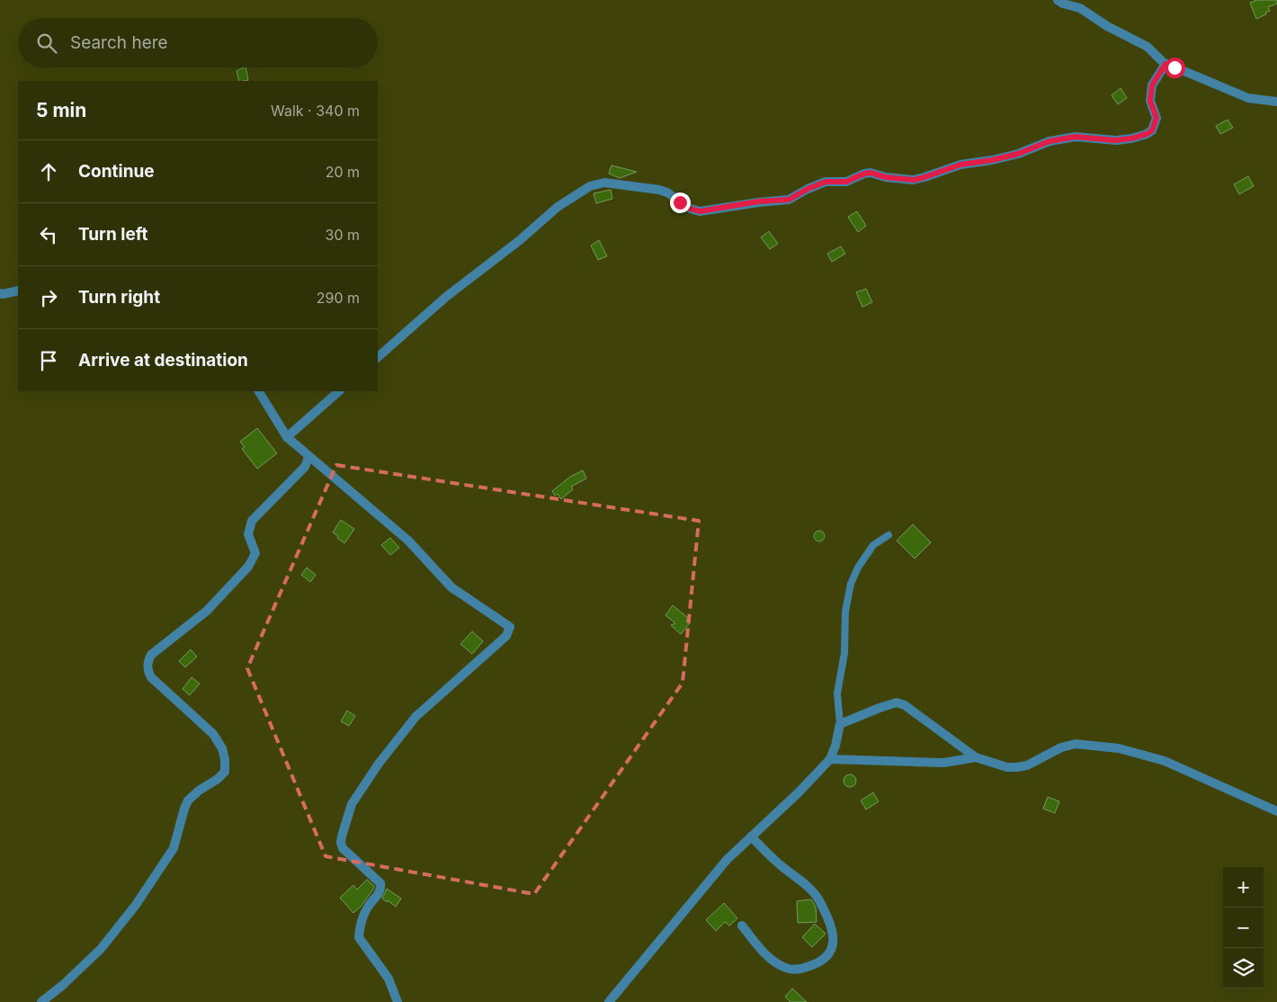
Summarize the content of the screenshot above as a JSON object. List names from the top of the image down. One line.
{"page":{"search":"Search here","heading":["5 min","Walk · 340 m"],"list":[["Continue","20 m"],["Turn left","30 m"],["Turn right","290 m"],"Arrive at destination"],"map_buttons":["+","−"]}}
